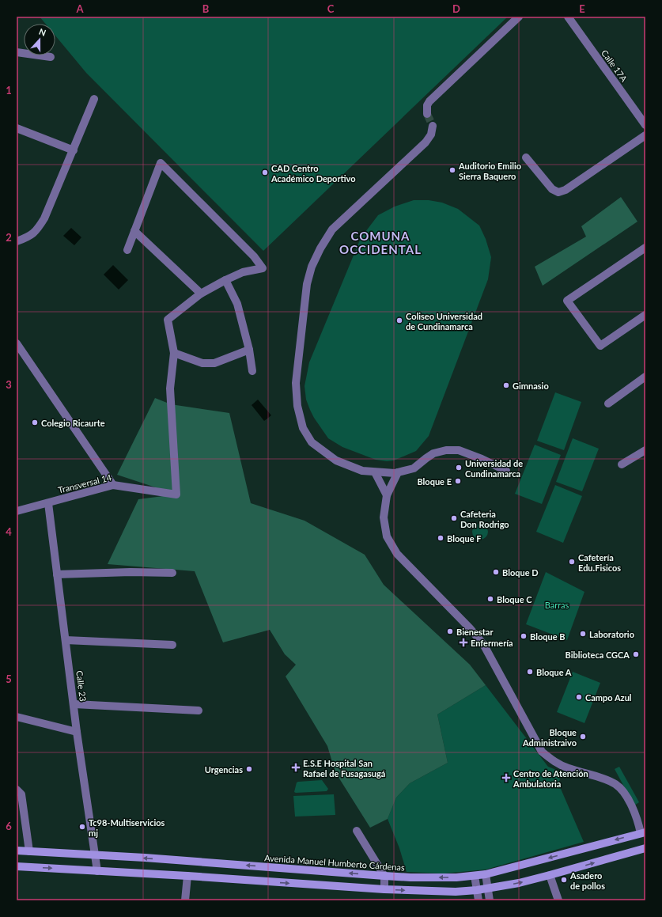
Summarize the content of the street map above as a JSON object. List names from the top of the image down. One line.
{"streets":{"main road":["Avenida Manuel Humberto Cárdenas"],"street":["Calle 17A","Transversal 14","Calle 23"]},"crossings":[["Transversal 14","Calle 23"],["Calle 23","Avenida Manuel Humberto Cárdenas"]],"districts":["COMUNA OCCIDENTAL"],"parks":["Barras"],"places":{"other":["Auditorio Emilio Sierra Baquero","CAD Centro Académico Deportivo","Coliseo Universidad de Cundinamarca","Gimnasio","Colegio Ricaurte","Universidad de Cundinamarca","Bloque E","Cafeteria Don Rodrigo","Bloque F","Cafetería Edu.Fisicos","Bloque D","Bloque C","Bienestar","Laboratorio","Bloque B","Biblioteca CGCA","Bloque A","Campo Azul","Bloque Administraivo","Urgencias","Tc98-Multiservicios mj","Asadero de pollos"],"health":["Enfermería","E.S.E Hospital San Rafael de Fusagasugá","Centro de Atención Ambulatoria"]},"north":"top","grid":{"columns":["A","B","C","D","E"],"rows":["1","2","3","4","5","6"]}}
